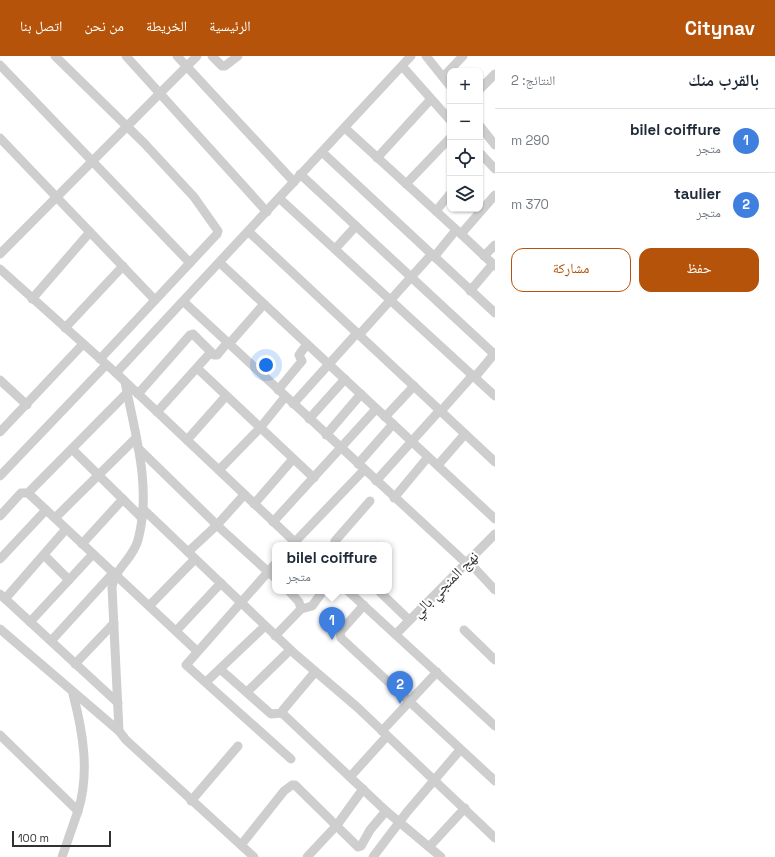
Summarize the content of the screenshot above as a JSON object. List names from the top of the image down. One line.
{"streets":{"street":["نهج المنجي بالي"]},"scale_bar":"100 m","page":{"header":"Citynav","nav":["الرئيسية","الخريطة","من نحن","اتصل بنا"],"heading":["بالقرب منك","النتائج: 2"],"map_buttons":["+","−"],"list":[{"mark":"1","name":"bilel coiffure","note":"متجر","value":"290 m"},{"mark":"2","name":"taulier","note":"متجر","value":"370 m"}],"buttons":["حفظ","مشاركة"],"popup":["bilel coiffure","متجر"],"pins":["1","2"],"scale":"100 m"}}
